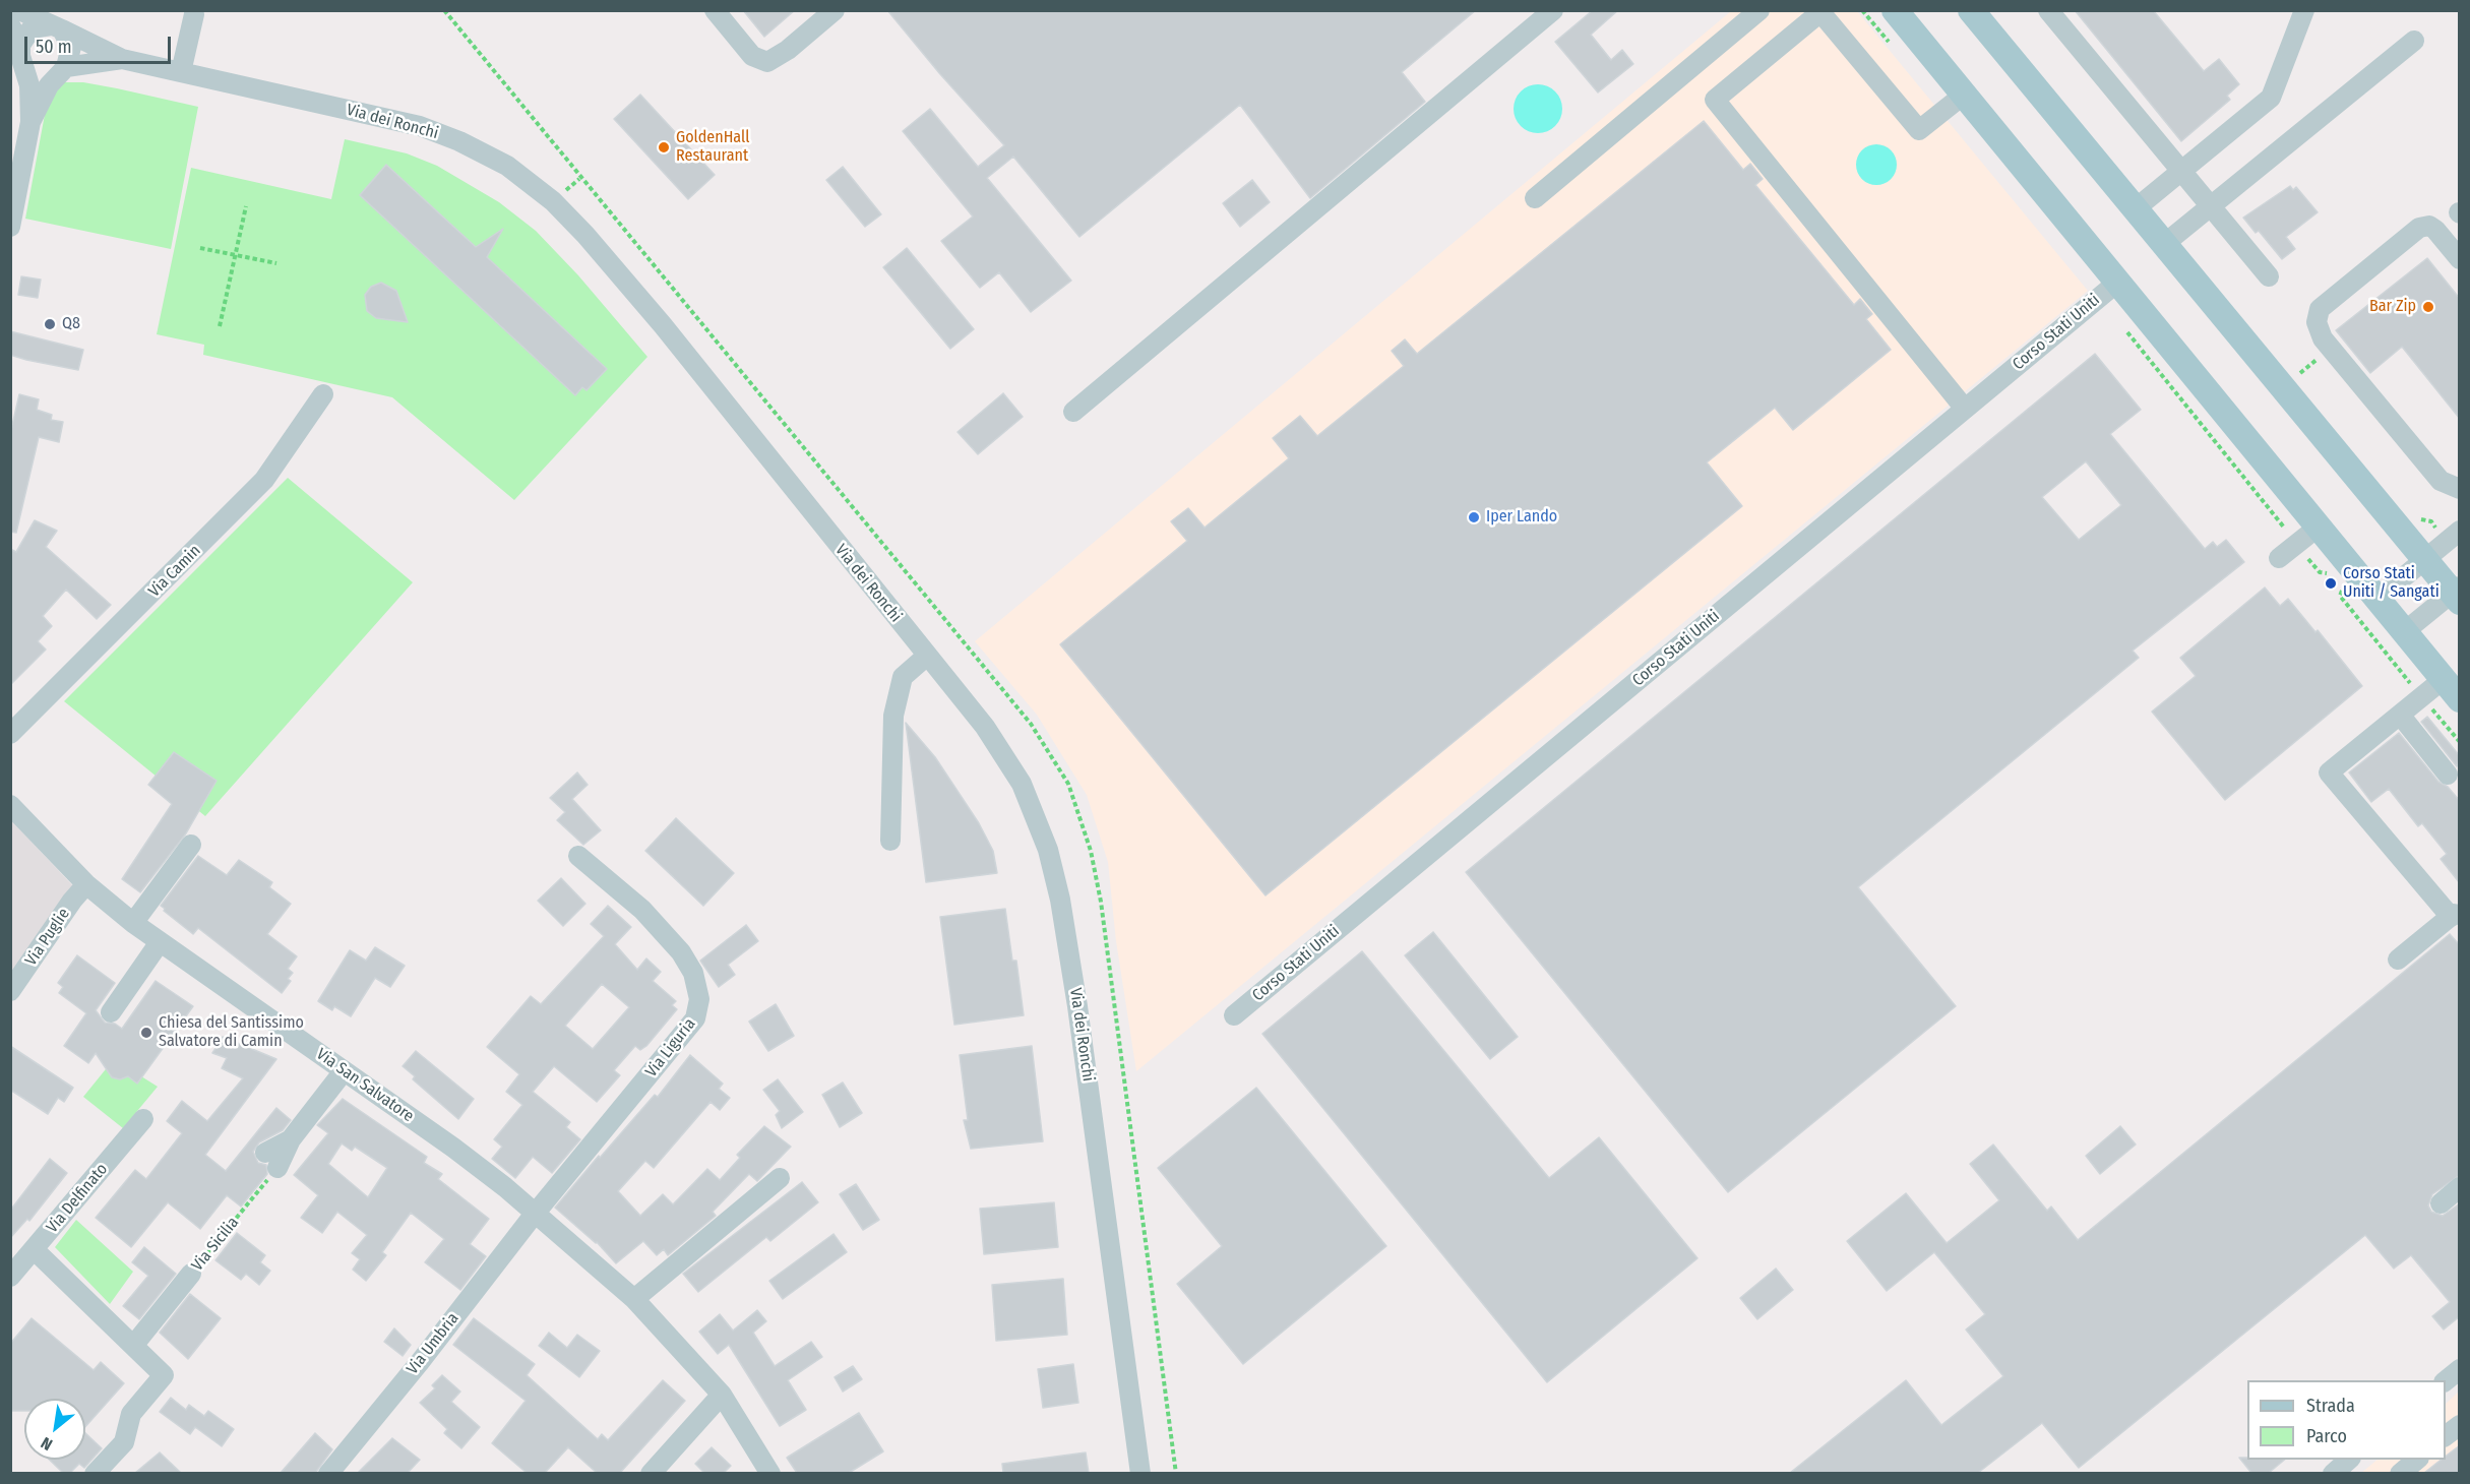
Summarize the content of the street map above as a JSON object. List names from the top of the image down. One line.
{"streets":{"street":["Via dei Ronchi","Corso Stati Uniti","Via Camin","Via Puglie","Via Liguria","Via San Salvatore","Via Delfinato","Via Sicilia","Via Umbria"]},"crossings":[["Via Puglie","Via San Salvatore"],["Via Liguria","Via San Salvatore"],["Via Liguria","Via Umbria"],["Via San Salvatore","Via Umbria"]],"places":["GoldenHall Restaurant","Bar Zip","Q8","Iper Lando","Corso Stati Uniti / Sangati","Chiesa del Santissimo Salvatore di Camin"],"legend":["Strada","Parco"],"scale_bar":"50 m","north":"bottom left"}
